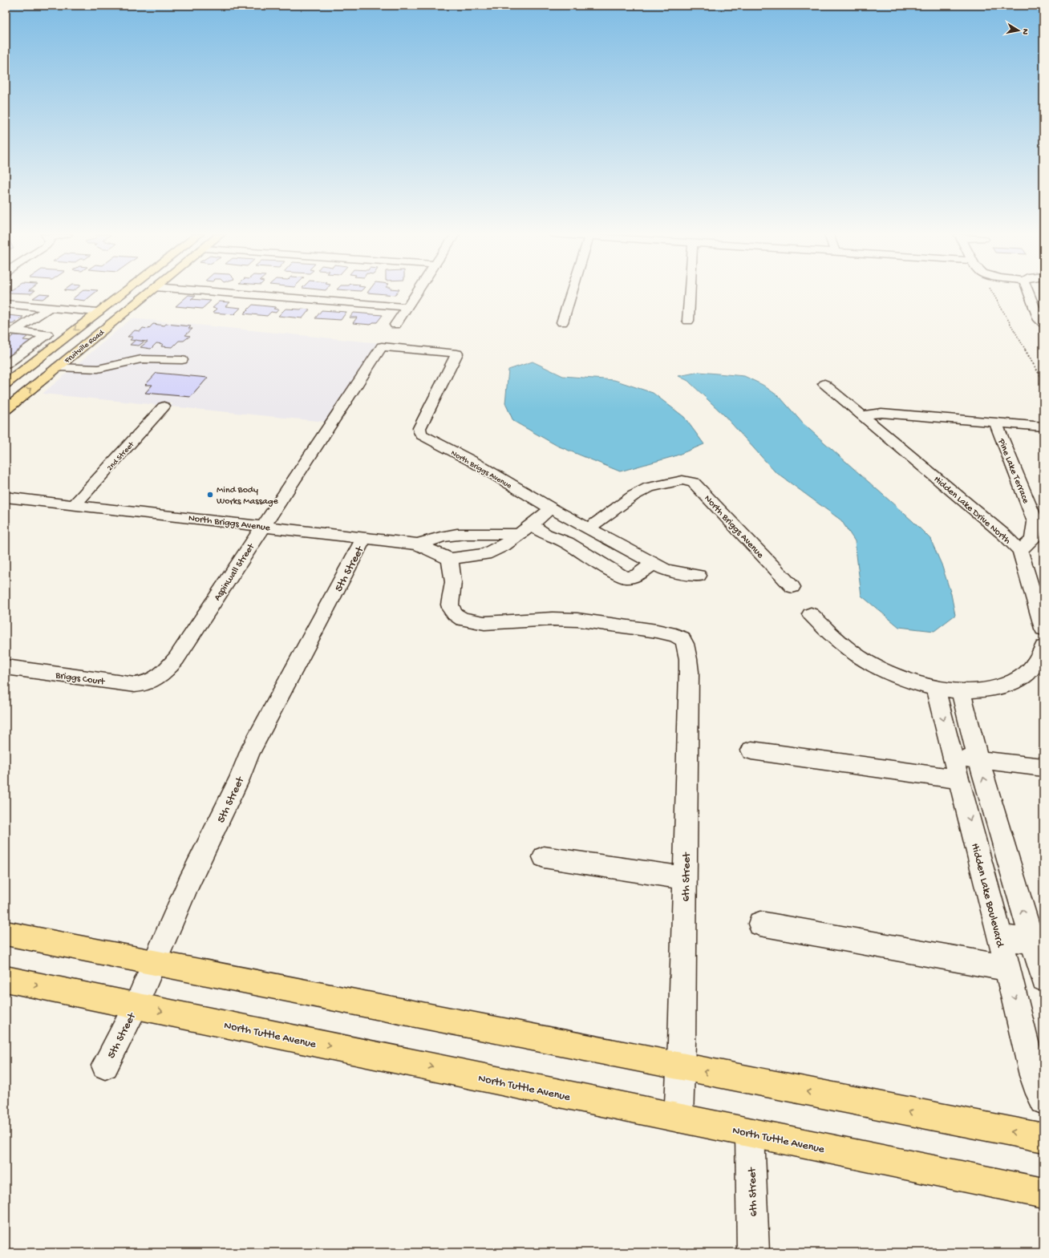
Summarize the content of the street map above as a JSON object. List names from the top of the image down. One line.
{"streets":{"main road":["Fruitville Road","North Tuttle Avenue"],"street":["2nd Street","North Briggs Avenue","Pine Lake Terrace","Hidden Lake Drive North","5th Street","Aspinwall Street","Briggs Court","6th Street","Hidden Lake Boulevard"]},"crossings":[["2nd Street","North Briggs Avenue"],["North Briggs Avenue","5th Street"],["North Briggs Avenue","Aspinwall Street"],["North Briggs Avenue","6th Street"],["Pine Lake Terrace","Hidden Lake Drive North"],["5th Street","North Tuttle Avenue"],["Aspinwall Street","Briggs Court"],["6th Street","North Tuttle Avenue"]],"places":["Mind Body Works Massage"],"north":"right"}
